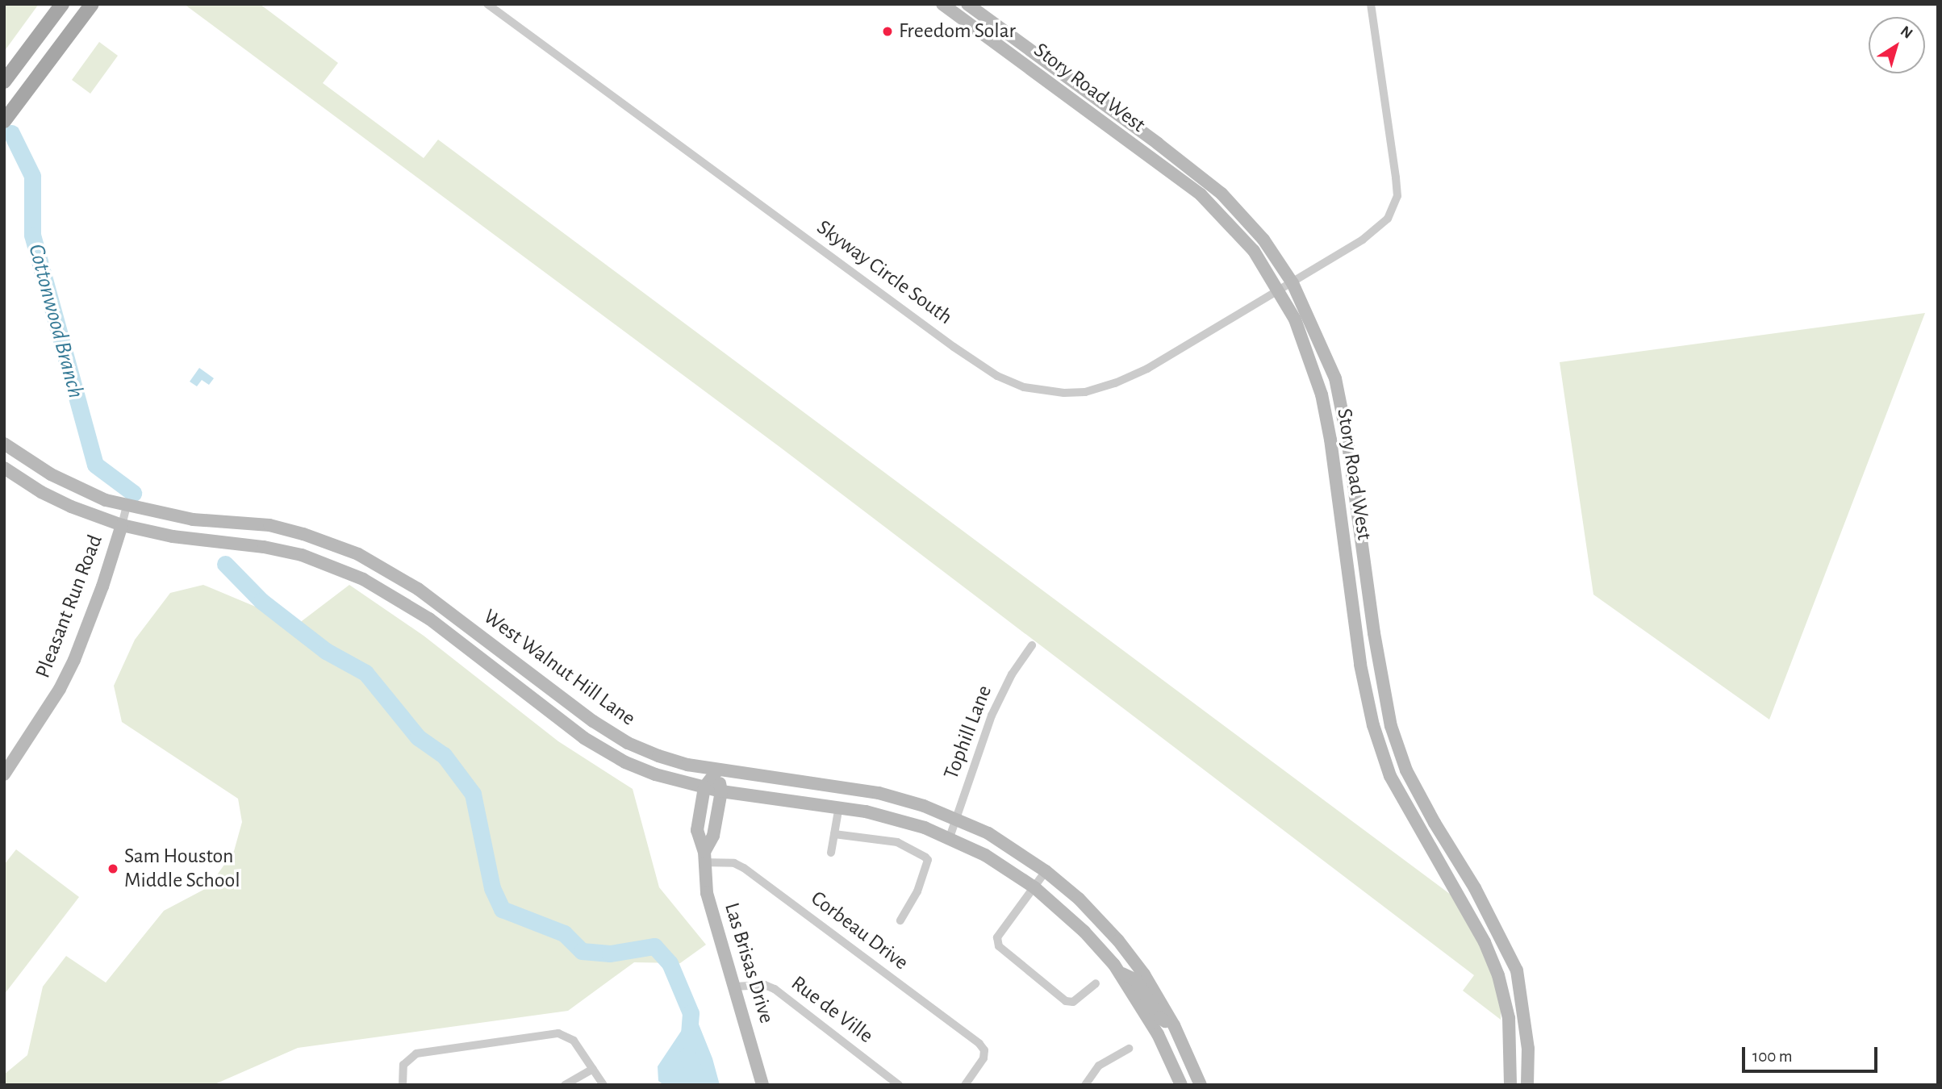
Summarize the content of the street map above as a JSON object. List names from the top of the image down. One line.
{"streets":{"street":["Story Road West","Skyway Circle South","Pleasant Run Road","West Walnut Hill Lane","Tophill Lane","Corbeau Drive","Las Brisas Drive","Rue de Ville"]},"crossings":[["Story Road West","Skyway Circle South"],["Pleasant Run Road","West Walnut Hill Lane"],["West Walnut Hill Lane","Tophill Lane"],["West Walnut Hill Lane","Las Brisas Drive"],["Corbeau Drive","Las Brisas Drive"],["Las Brisas Drive","Rue de Ville"]],"water":["Cottonwood Branch"],"places":["Freedom Solar","Sam Houston Middle School"],"scale_bar":"100 m","north":"top right"}
